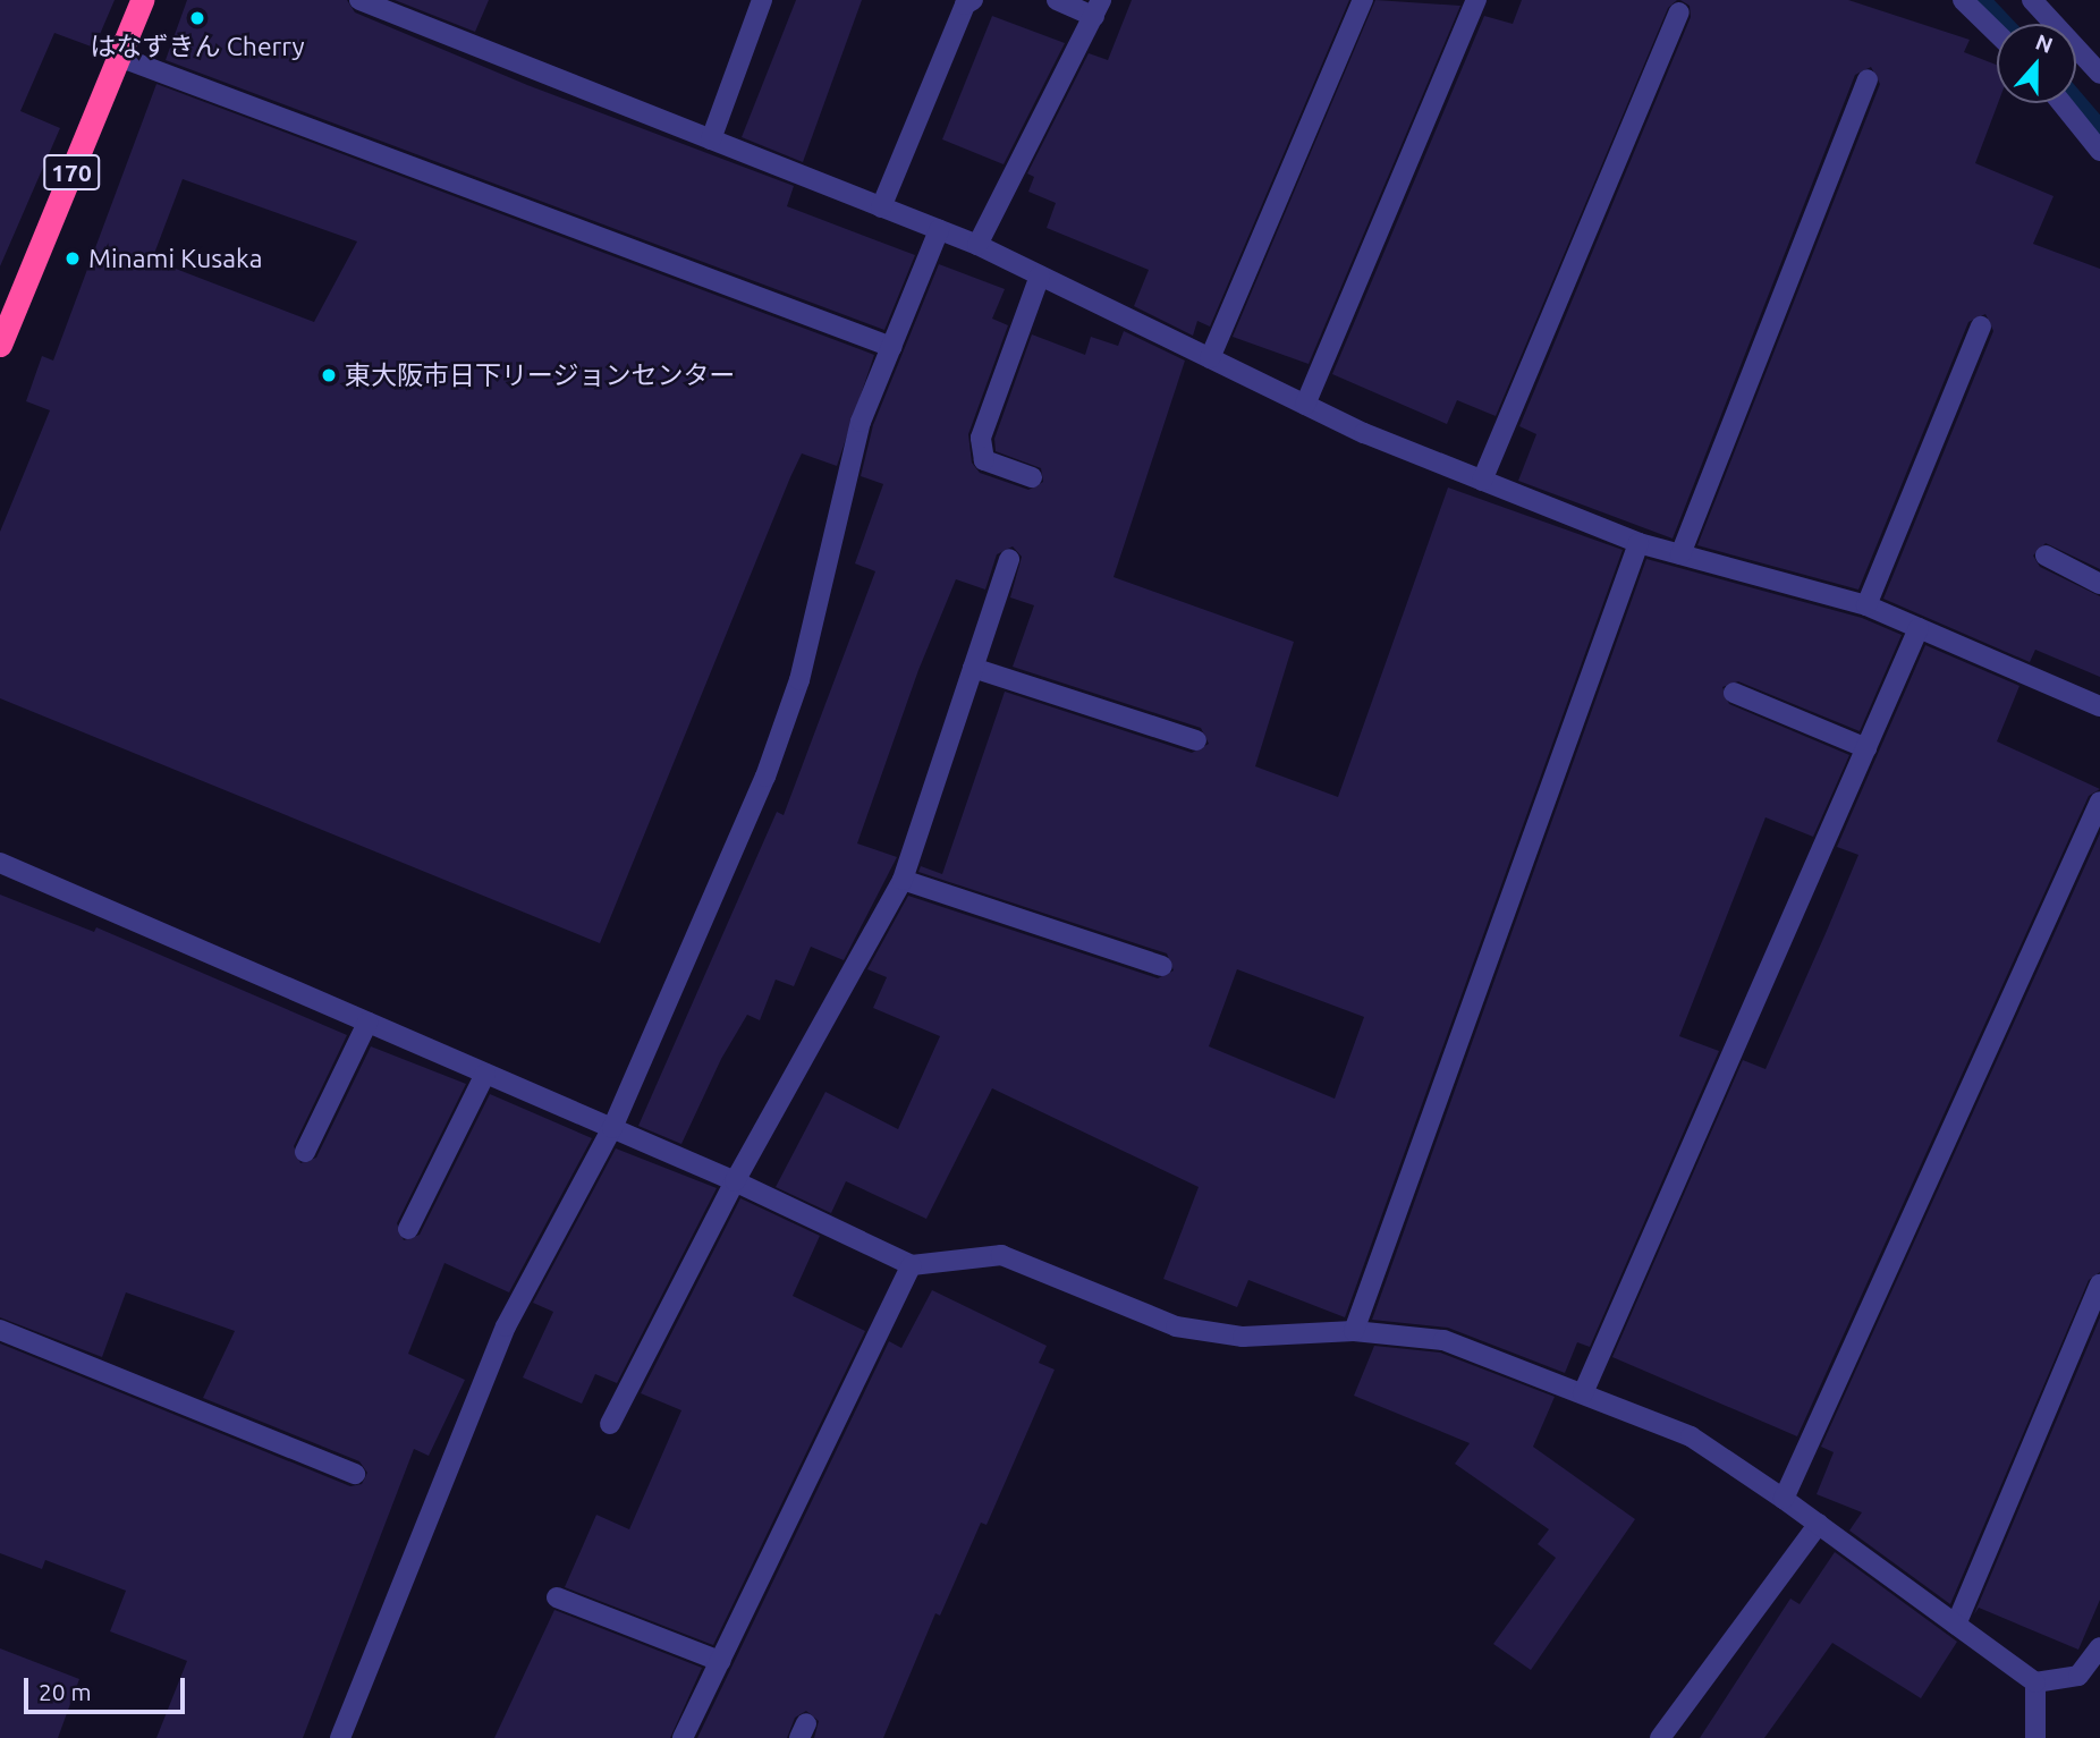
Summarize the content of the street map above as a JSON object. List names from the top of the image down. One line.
{"streets":{"highway":["170"]},"places":["はなずきん Cherry","Minami Kusaka","東大阪市日下リージョンセンター"],"scale_bar":"20 m","north":"top"}
